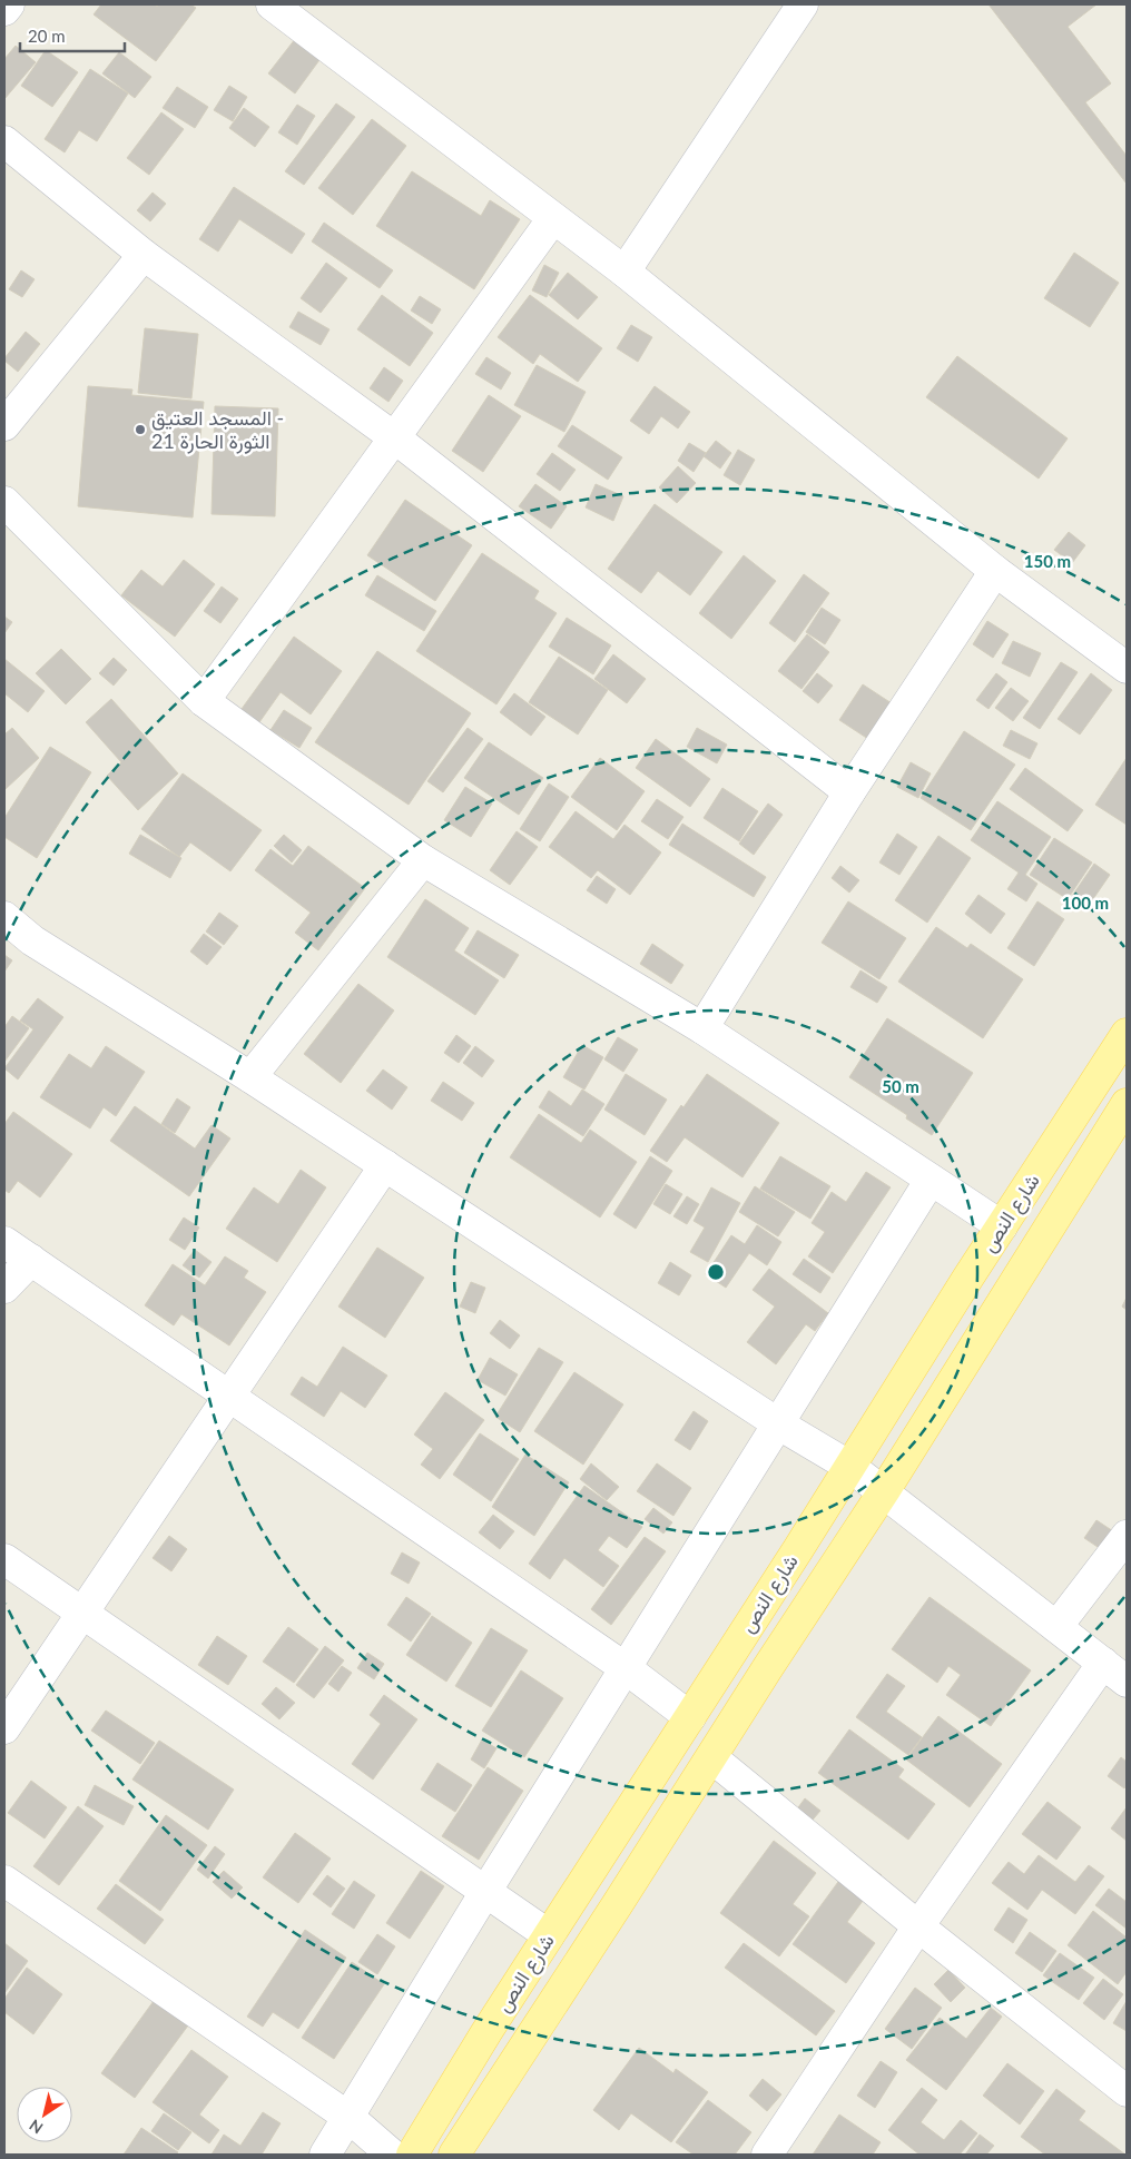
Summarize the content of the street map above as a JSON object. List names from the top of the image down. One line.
{"streets":{"main road":["شارع النص"]},"places":["المسجد العتيق - الثورة الحارة 21"],"scale_bar":"20 m","north":"bottom left","rings":["150 m","100 m","50 m"]}
